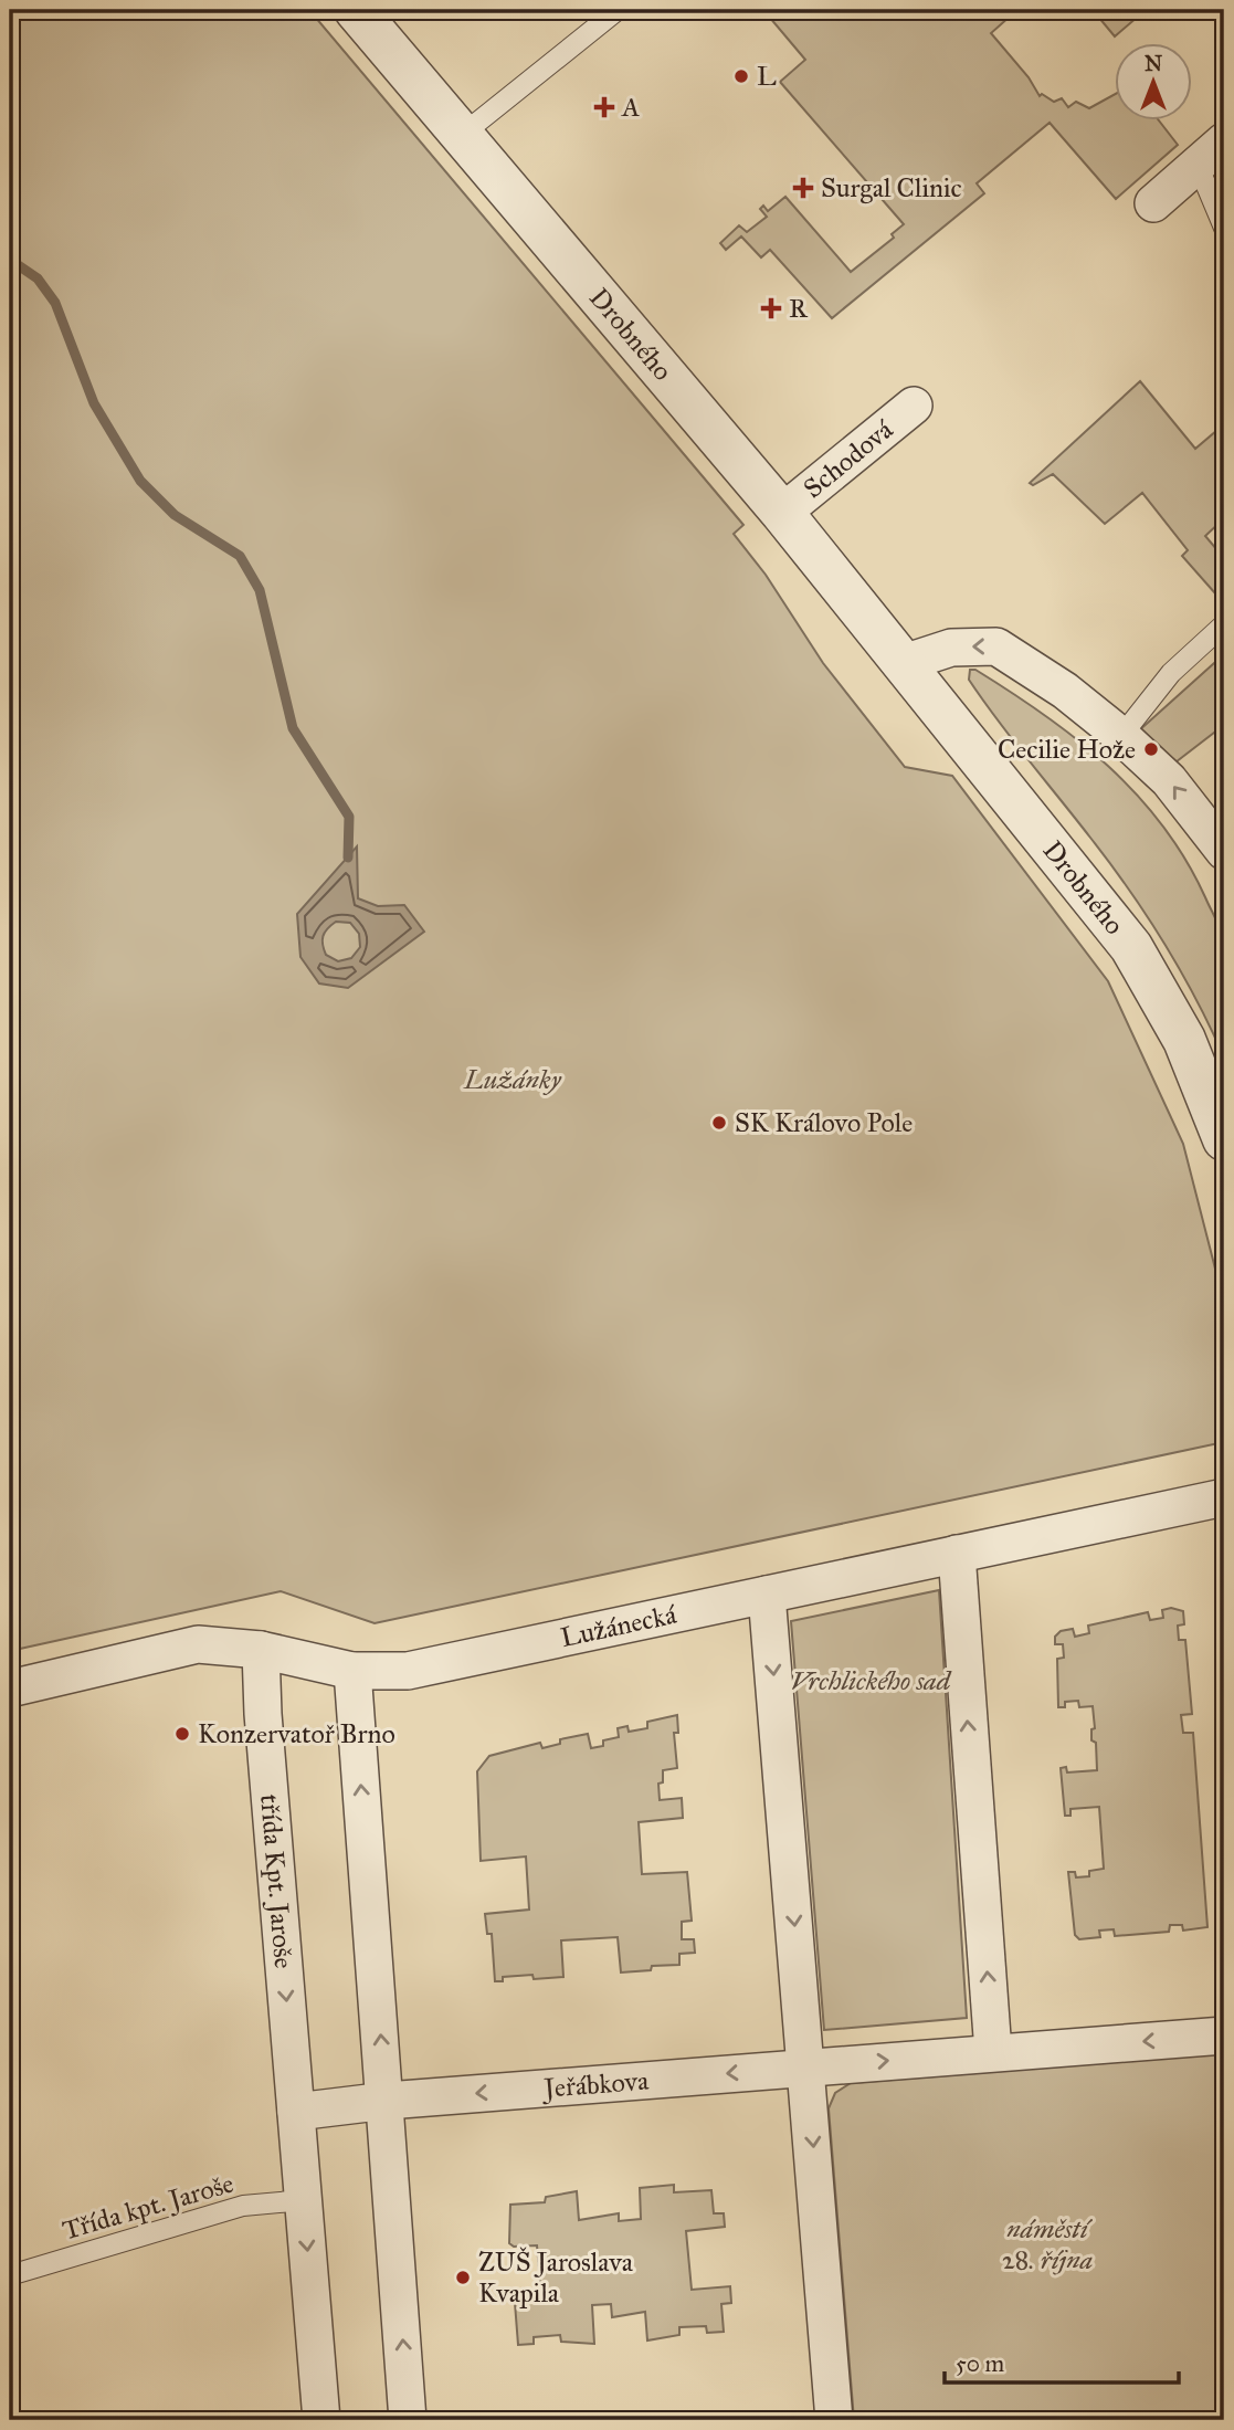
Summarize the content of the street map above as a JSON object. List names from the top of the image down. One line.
{"streets":{"street":["Drobného","Schodová","Lužánecká","třída Kpt. Jaroše","Jeřábkova"],"lane":["Třída kpt. Jaroše"]},"crossings":[["Drobného","Schodová"],["Lužánecká","třída Kpt. Jaroše"],["třída Kpt. Jaroše","Třída kpt. Jaroše"]],"one_way":["Jeřábkova"],"parks":["Lužánky","Vrchlického sad","náměstí 28. října"],"places":{"other":["L","Cecilie Hože","SK Královo Pole","Konzervatoř Brno","ZUŠ Jaroslava Kvapila"],"health":["A","Surgal Clinic","R"]},"scale_bar":"50 m","north":"top"}
